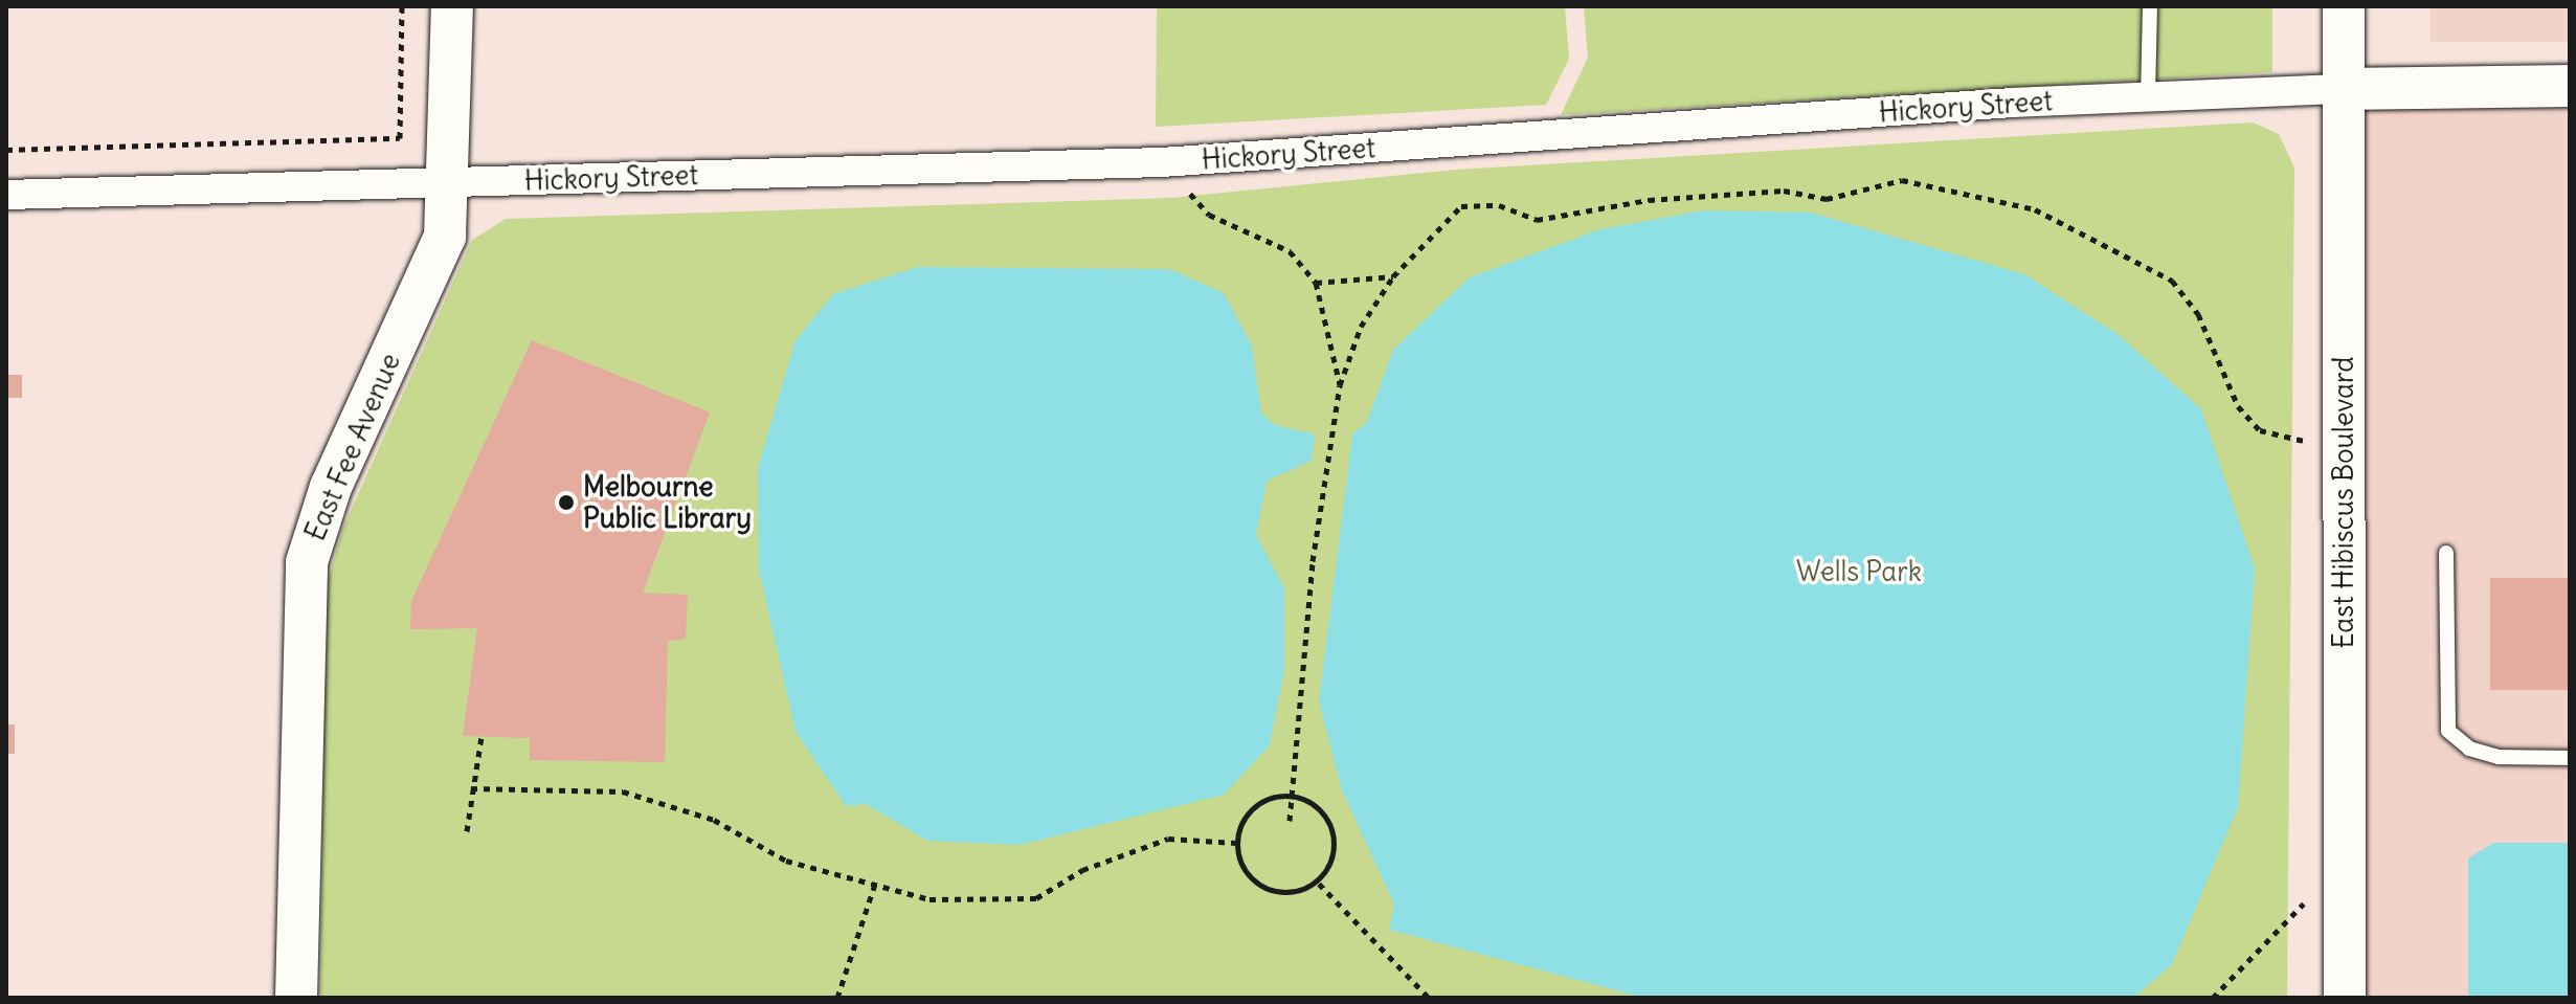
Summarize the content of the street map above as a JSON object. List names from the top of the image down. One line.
{"streets":{"street":["Hickory Street","East Fee Avenue","East Hibiscus Boulevard"]},"crossings":[["Hickory Street","East Fee Avenue"],["Hickory Street","East Hibiscus Boulevard"]],"parks":["Wells Park"],"places":["Melbourne Public Library"]}
